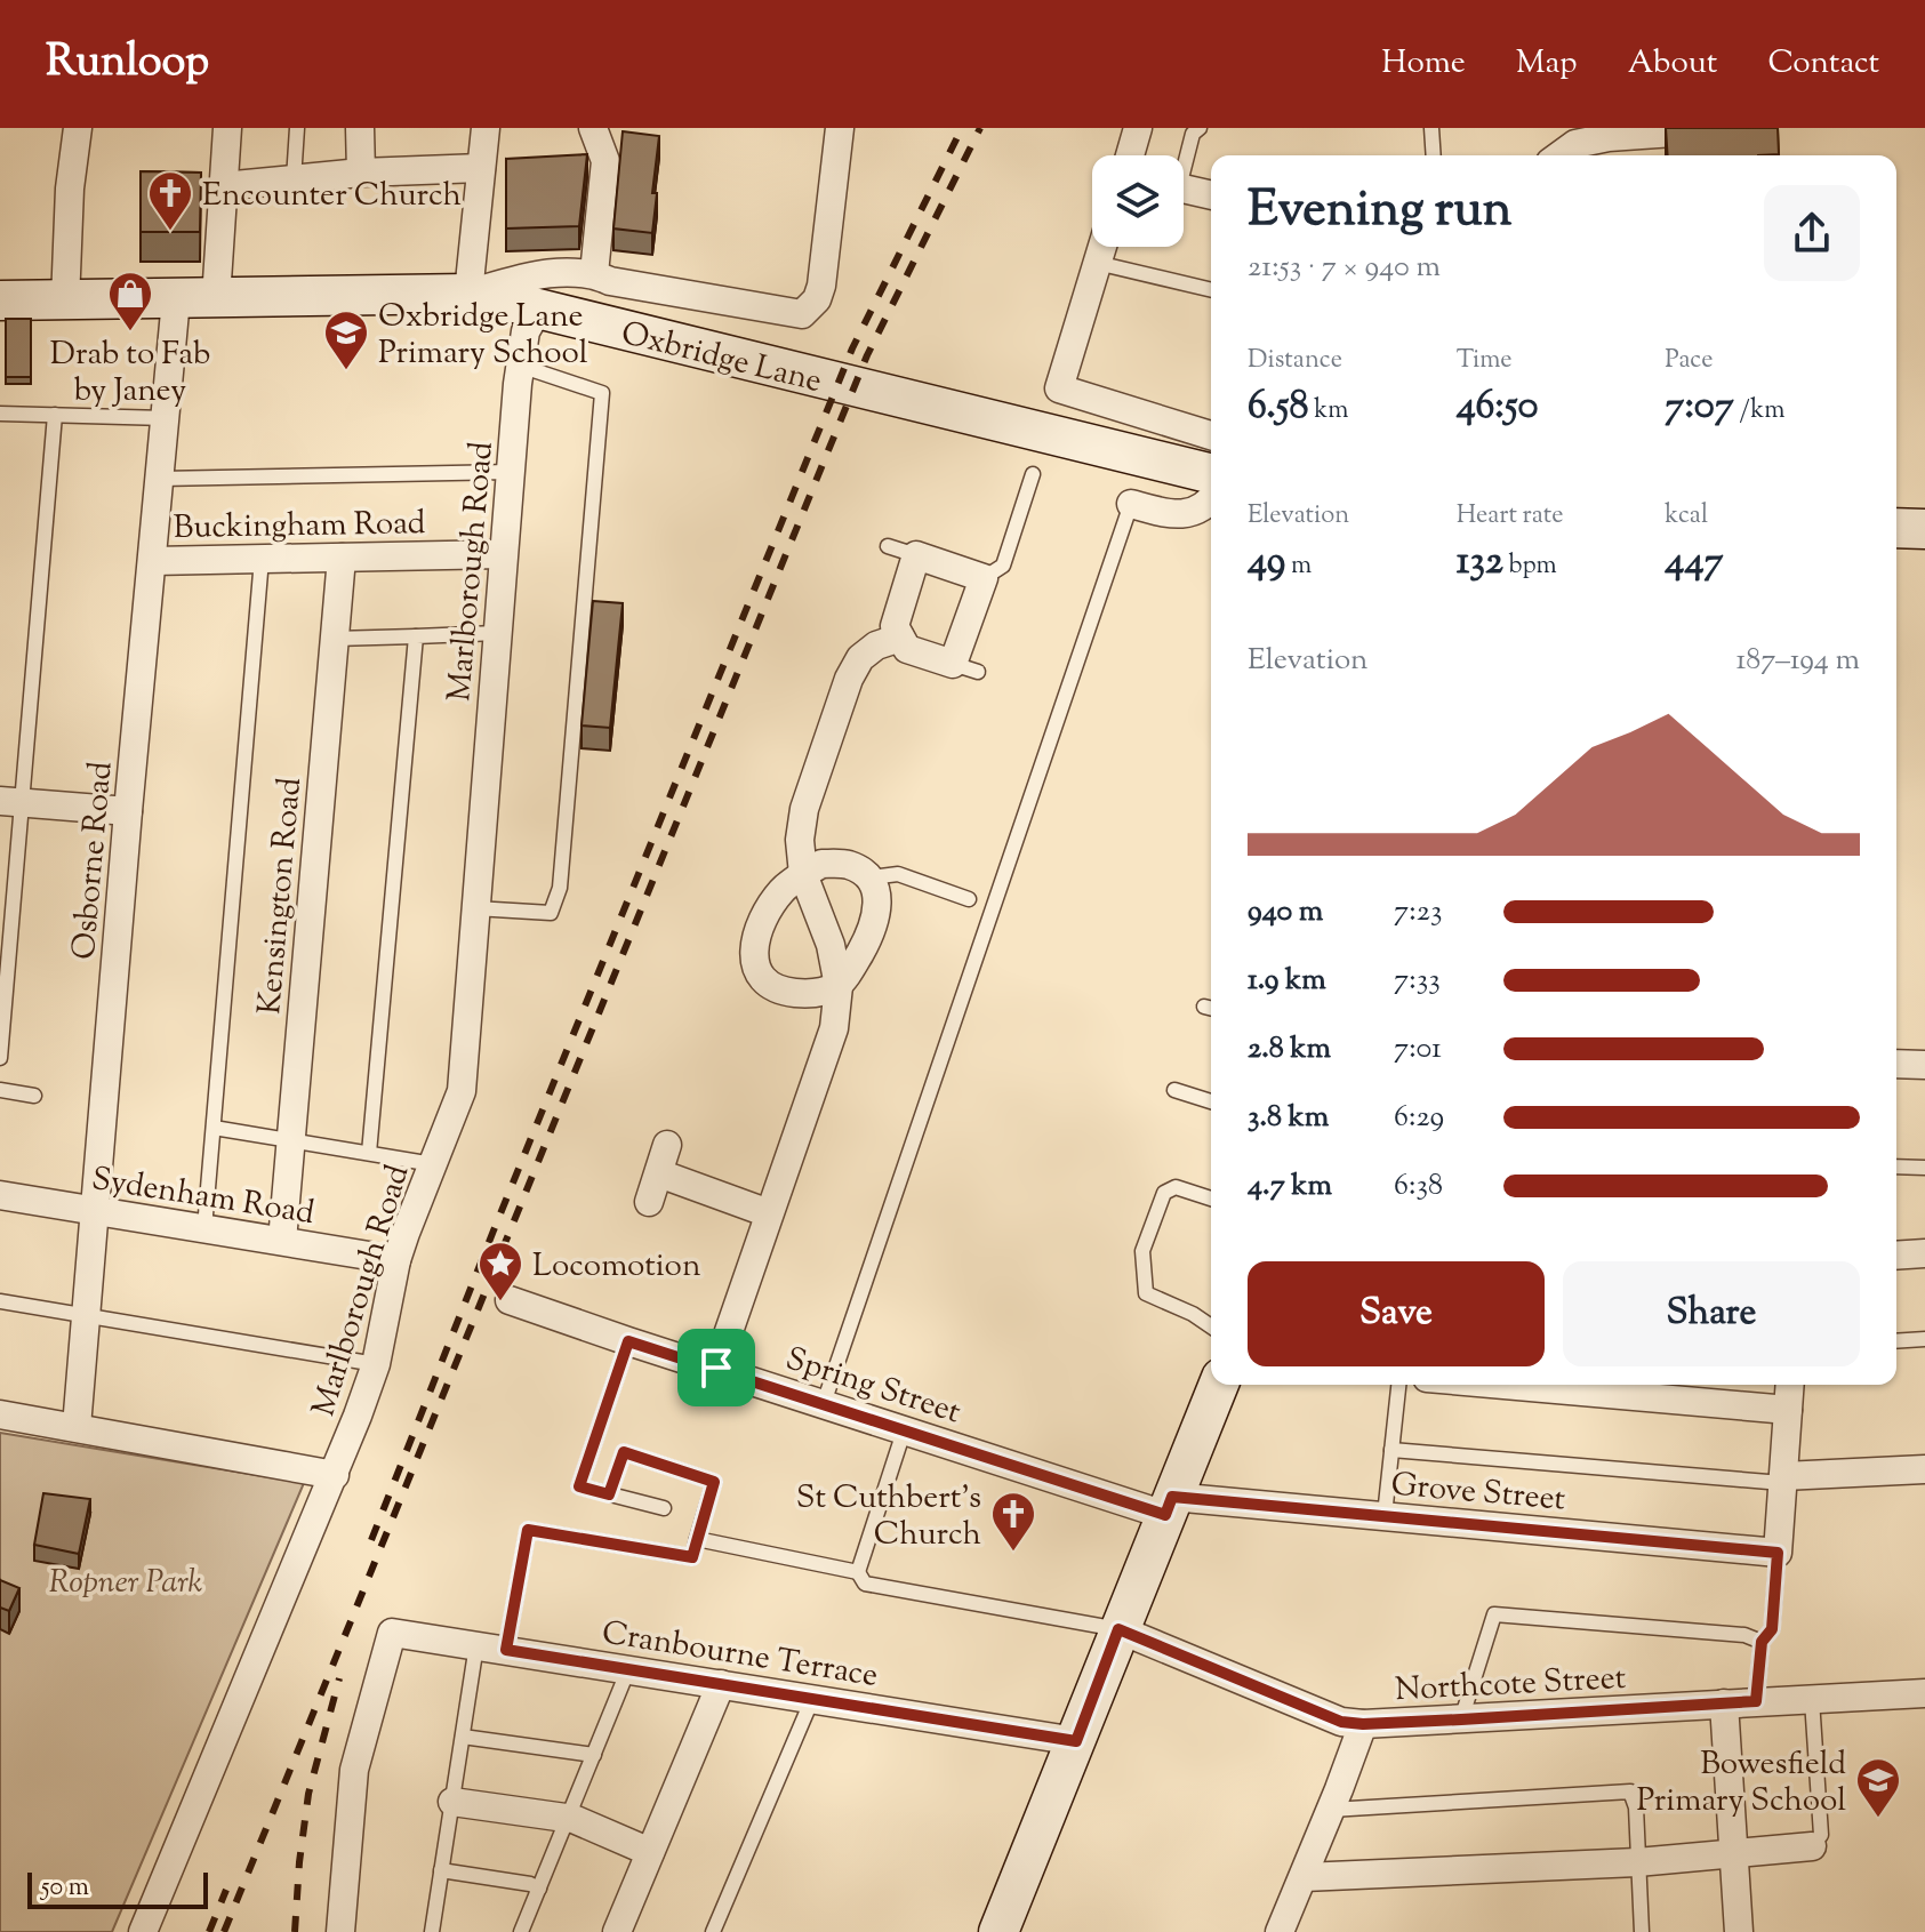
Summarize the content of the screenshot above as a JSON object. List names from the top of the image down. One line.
{"streets":{"street":["Oxbridge Lane","Buckingham Road","Marlborough Road","Osborne Road","Kensington Road","Sydenham Road","Spring Street","Grove Street","Cranbourne Terrace","Northcote Street"]},"crossings":[["Oxbridge Lane","Marlborough Road"],["Oxbridge Lane","Osborne Road"],["Buckingham Road","Marlborough Road"],["Buckingham Road","Osborne Road"],["Buckingham Road","Kensington Road"],["Marlborough Road","Sydenham Road"],["Osborne Road","Sydenham Road"],["Kensington Road","Sydenham Road"],["Spring Street","Grove Street"]],"parks":["Ropner Park"],"places":{"church":["Encounter Church","St Cuthbert's Church"],"shop":["Drab to Fab by Janey"],"school or university":["Oxbridge Lane Primary School","Bowesfield Primary School"],"place":["Locomotion"]},"scale_bar":"50 m","page":{"header":"Runloop","nav":["Home","Map","About","Contact"],"heading":["Evening run","21:53 · 7 × 940 m"],"stats":[["Distance","6.58 km"],["Time","46:50"],["Pace","7:07 /km"],["Elevation","49 m"],["Heart rate","132 bpm"],["kcal","447"]],"chart":["Elevation","187–194 m"],"list":[{"name":"940 m","note":"7:23"},{"name":"1.9 km","note":"7:33"},{"name":"2.8 km","note":"7:01"},{"name":"3.8 km","note":"6:29"},{"name":"4.7 km","note":"6:38"}],"buttons":["Save","Share"],"scale":"50 m"}}
